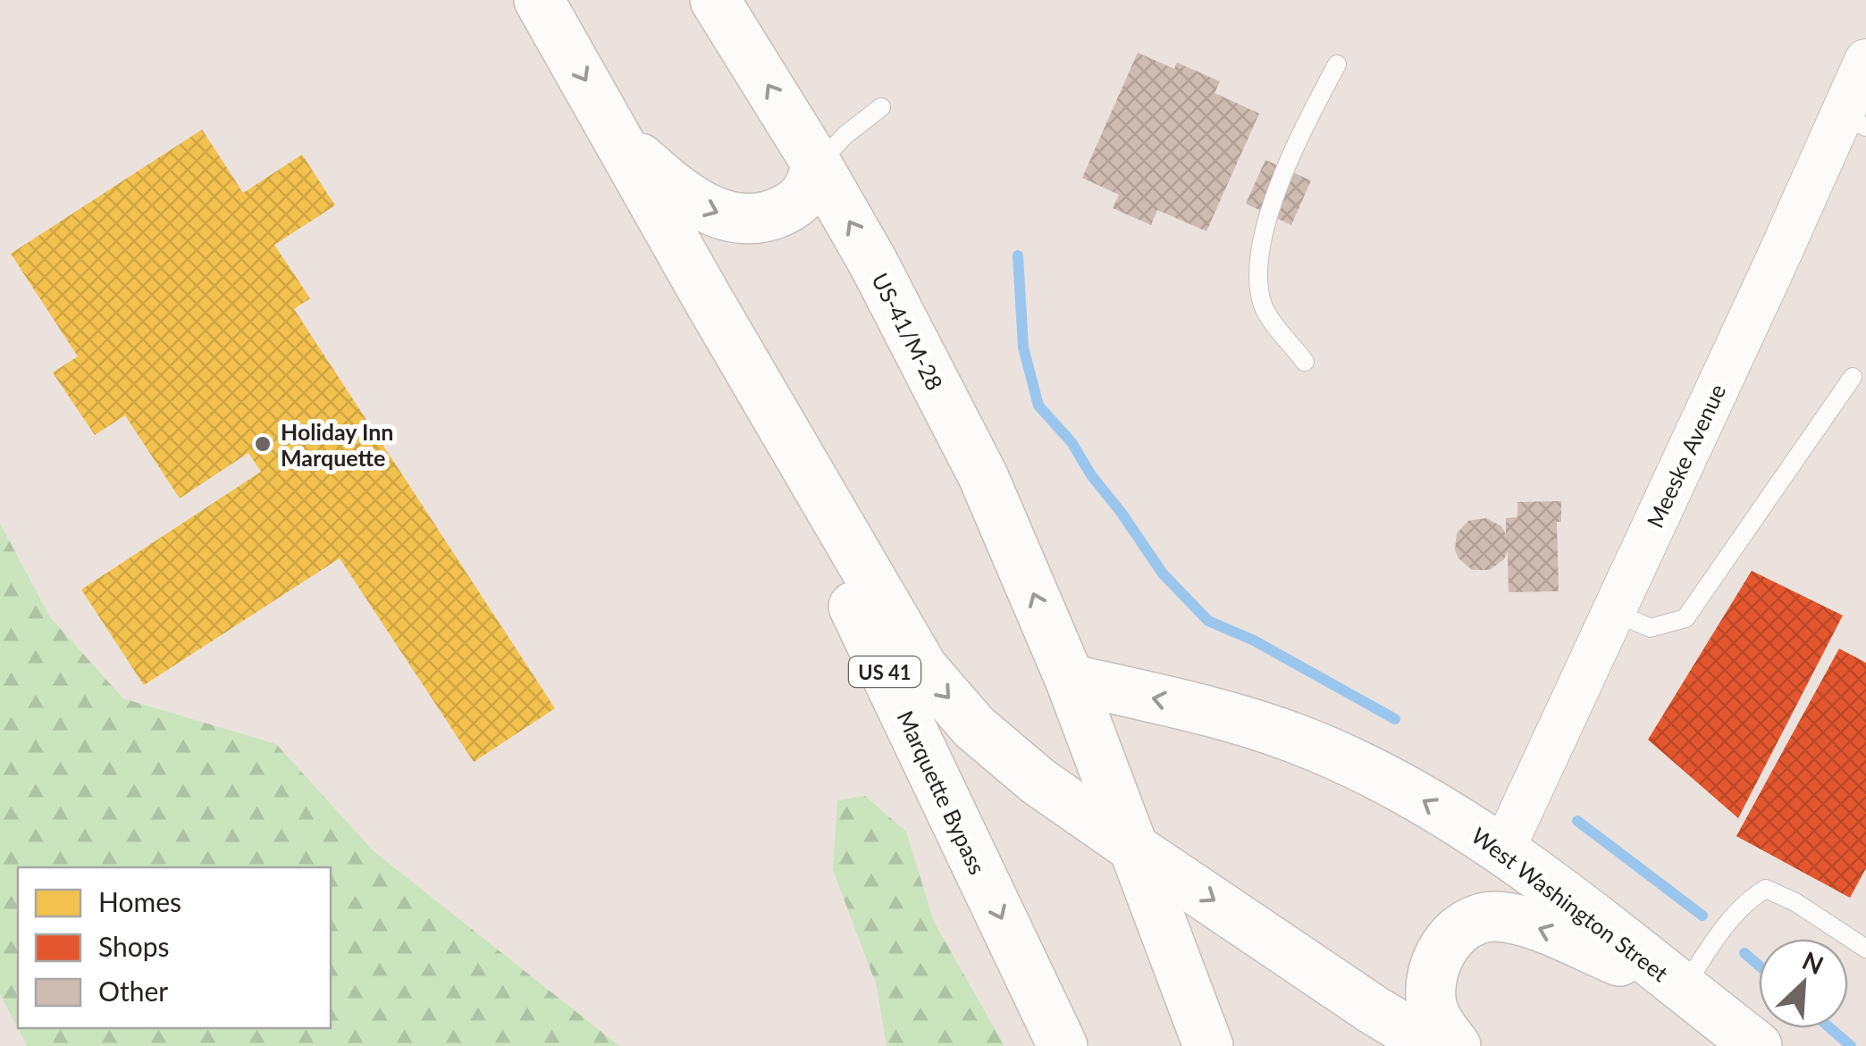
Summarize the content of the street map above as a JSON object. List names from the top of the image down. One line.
{"streets":{"main road":["US-41/M-28","US 41","Marquette Bypass","West Washington Street"],"street":["Meeske Avenue"]},"crossings":[["US-41/M-28","West Washington Street"],["Meeske Avenue","West Washington Street"],["US 41","Marquette Bypass"]],"places":["Holiday Inn Marquette"],"legend":["Homes","Shops","Other"],"north":"top right"}
